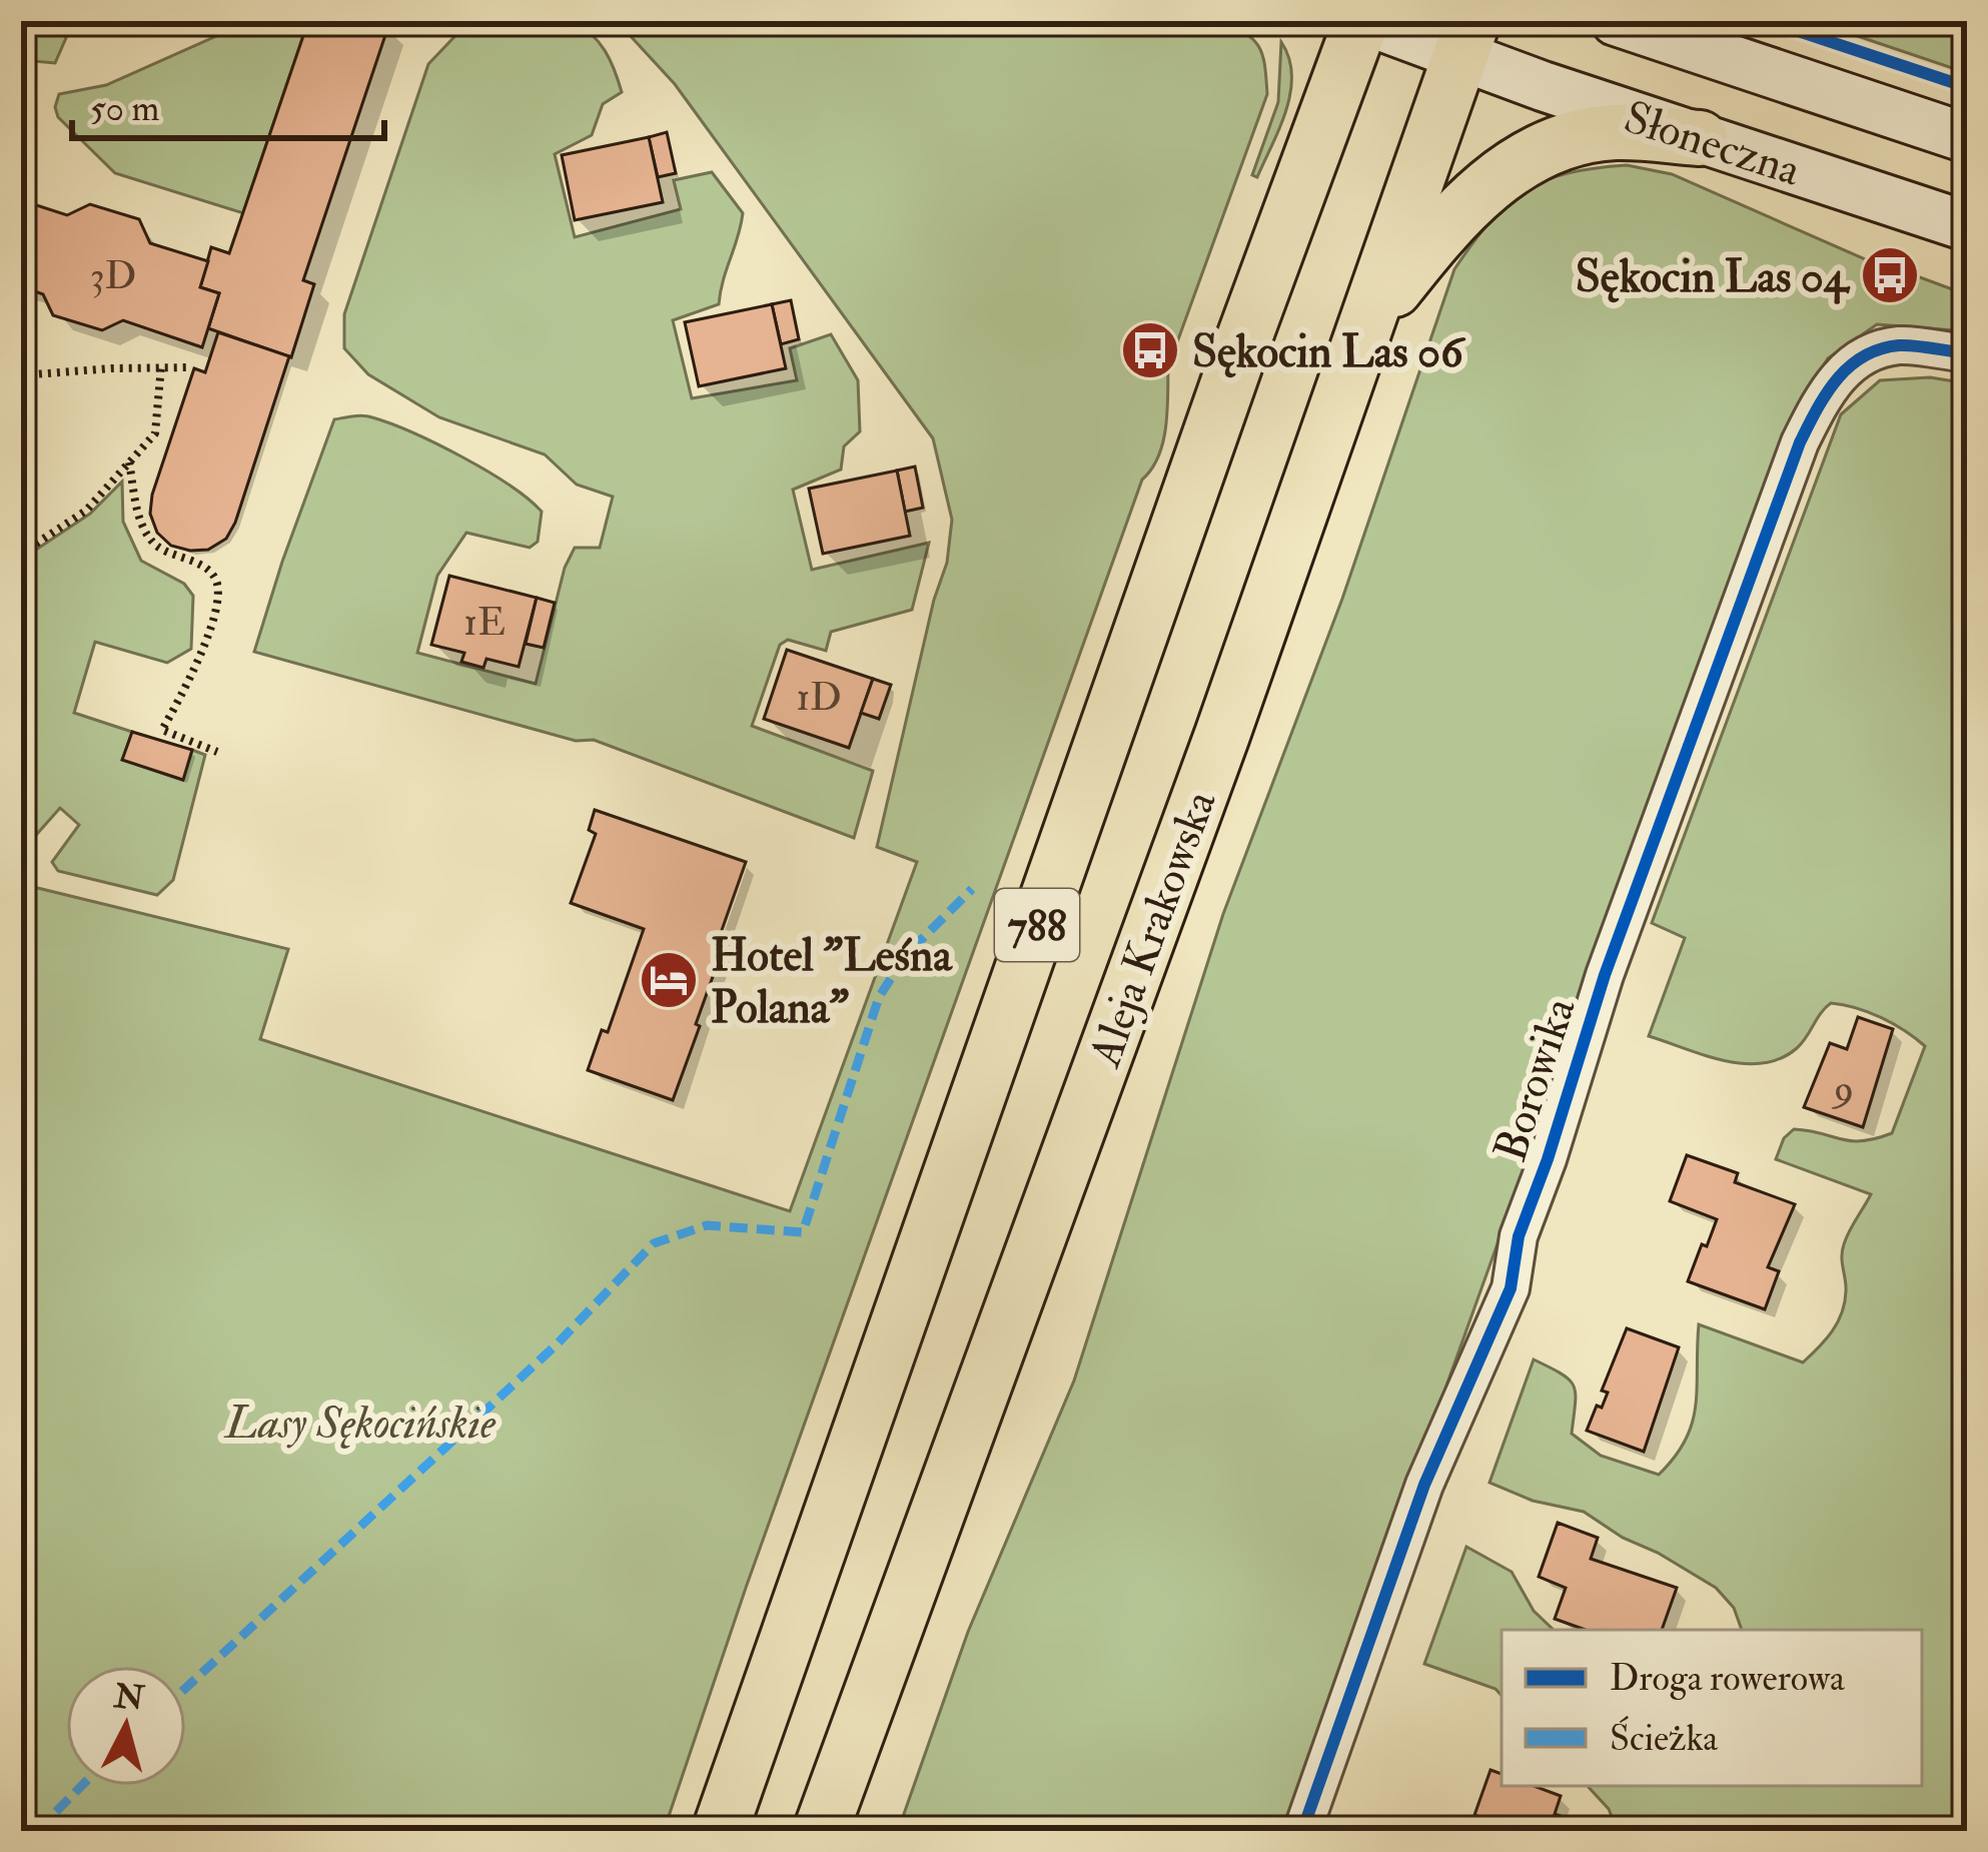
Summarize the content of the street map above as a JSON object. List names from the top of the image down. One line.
{"streets":{"main road":["Słoneczna","788","Aleja Krakowska"],"street":["Borowika"]},"crossings":[["Słoneczna","788"],["Słoneczna","Aleja Krakowska"]],"parks":["Lasy Sękocińskie"],"places":{"bus stop":["Sękocin Las 04","Sękocin Las 06"],"hotel":["Hotel \"Leśna Polana\""]},"house_numbers":["3D","1E","1D","9"],"legend":["Droga rowerowa","Ścieżka"],"scale_bar":"50 m","north":"top"}
